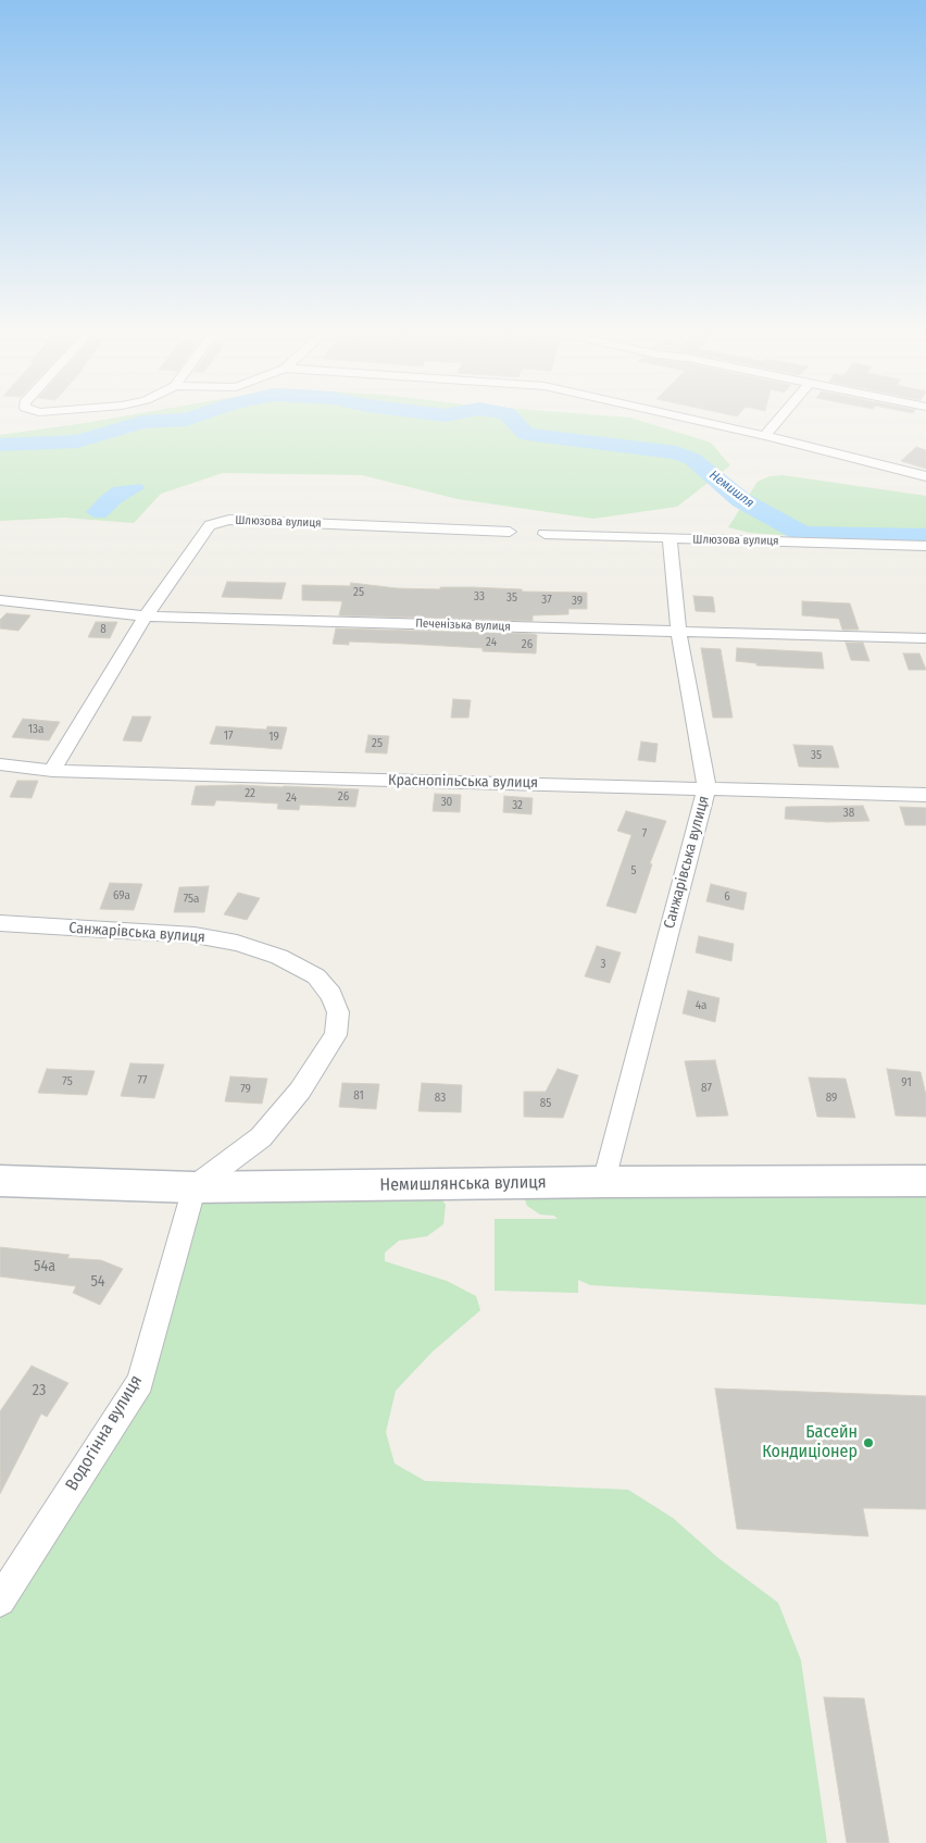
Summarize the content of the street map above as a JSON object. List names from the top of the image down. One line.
{"streets":{"street":["Шлюзова вулиця","Печенізька вулиця","Краснопільська вулиця","Санжарівська вулиця","Немишлянська вулиця","Водогінна вулиця"]},"crossings":[["Шлюзова вулиця","Печенізька вулиця"],["Шлюзова вулиця","Краснопільська вулиця"],["Шлюзова вулиця","Санжарівська вулиця"],["Печенізька вулиця","Санжарівська вулиця"],["Краснопільська вулиця","Санжарівська вулиця"],["Санжарівська вулиця","Немишлянська вулиця"],["Санжарівська вулиця","Водогінна вулиця"],["Немишлянська вулиця","Водогінна вулиця"]],"water":["Немишля"],"places":["Басейн Кондиціонер"],"house_numbers":["25","33","35","37","39","8","24","26","13а","17","19","25","35","22","26","24","30","32","38","7","5","69а","6","75а","3","4а","77","75","91","87","79","81","83","89","85","54а","54","23"]}
